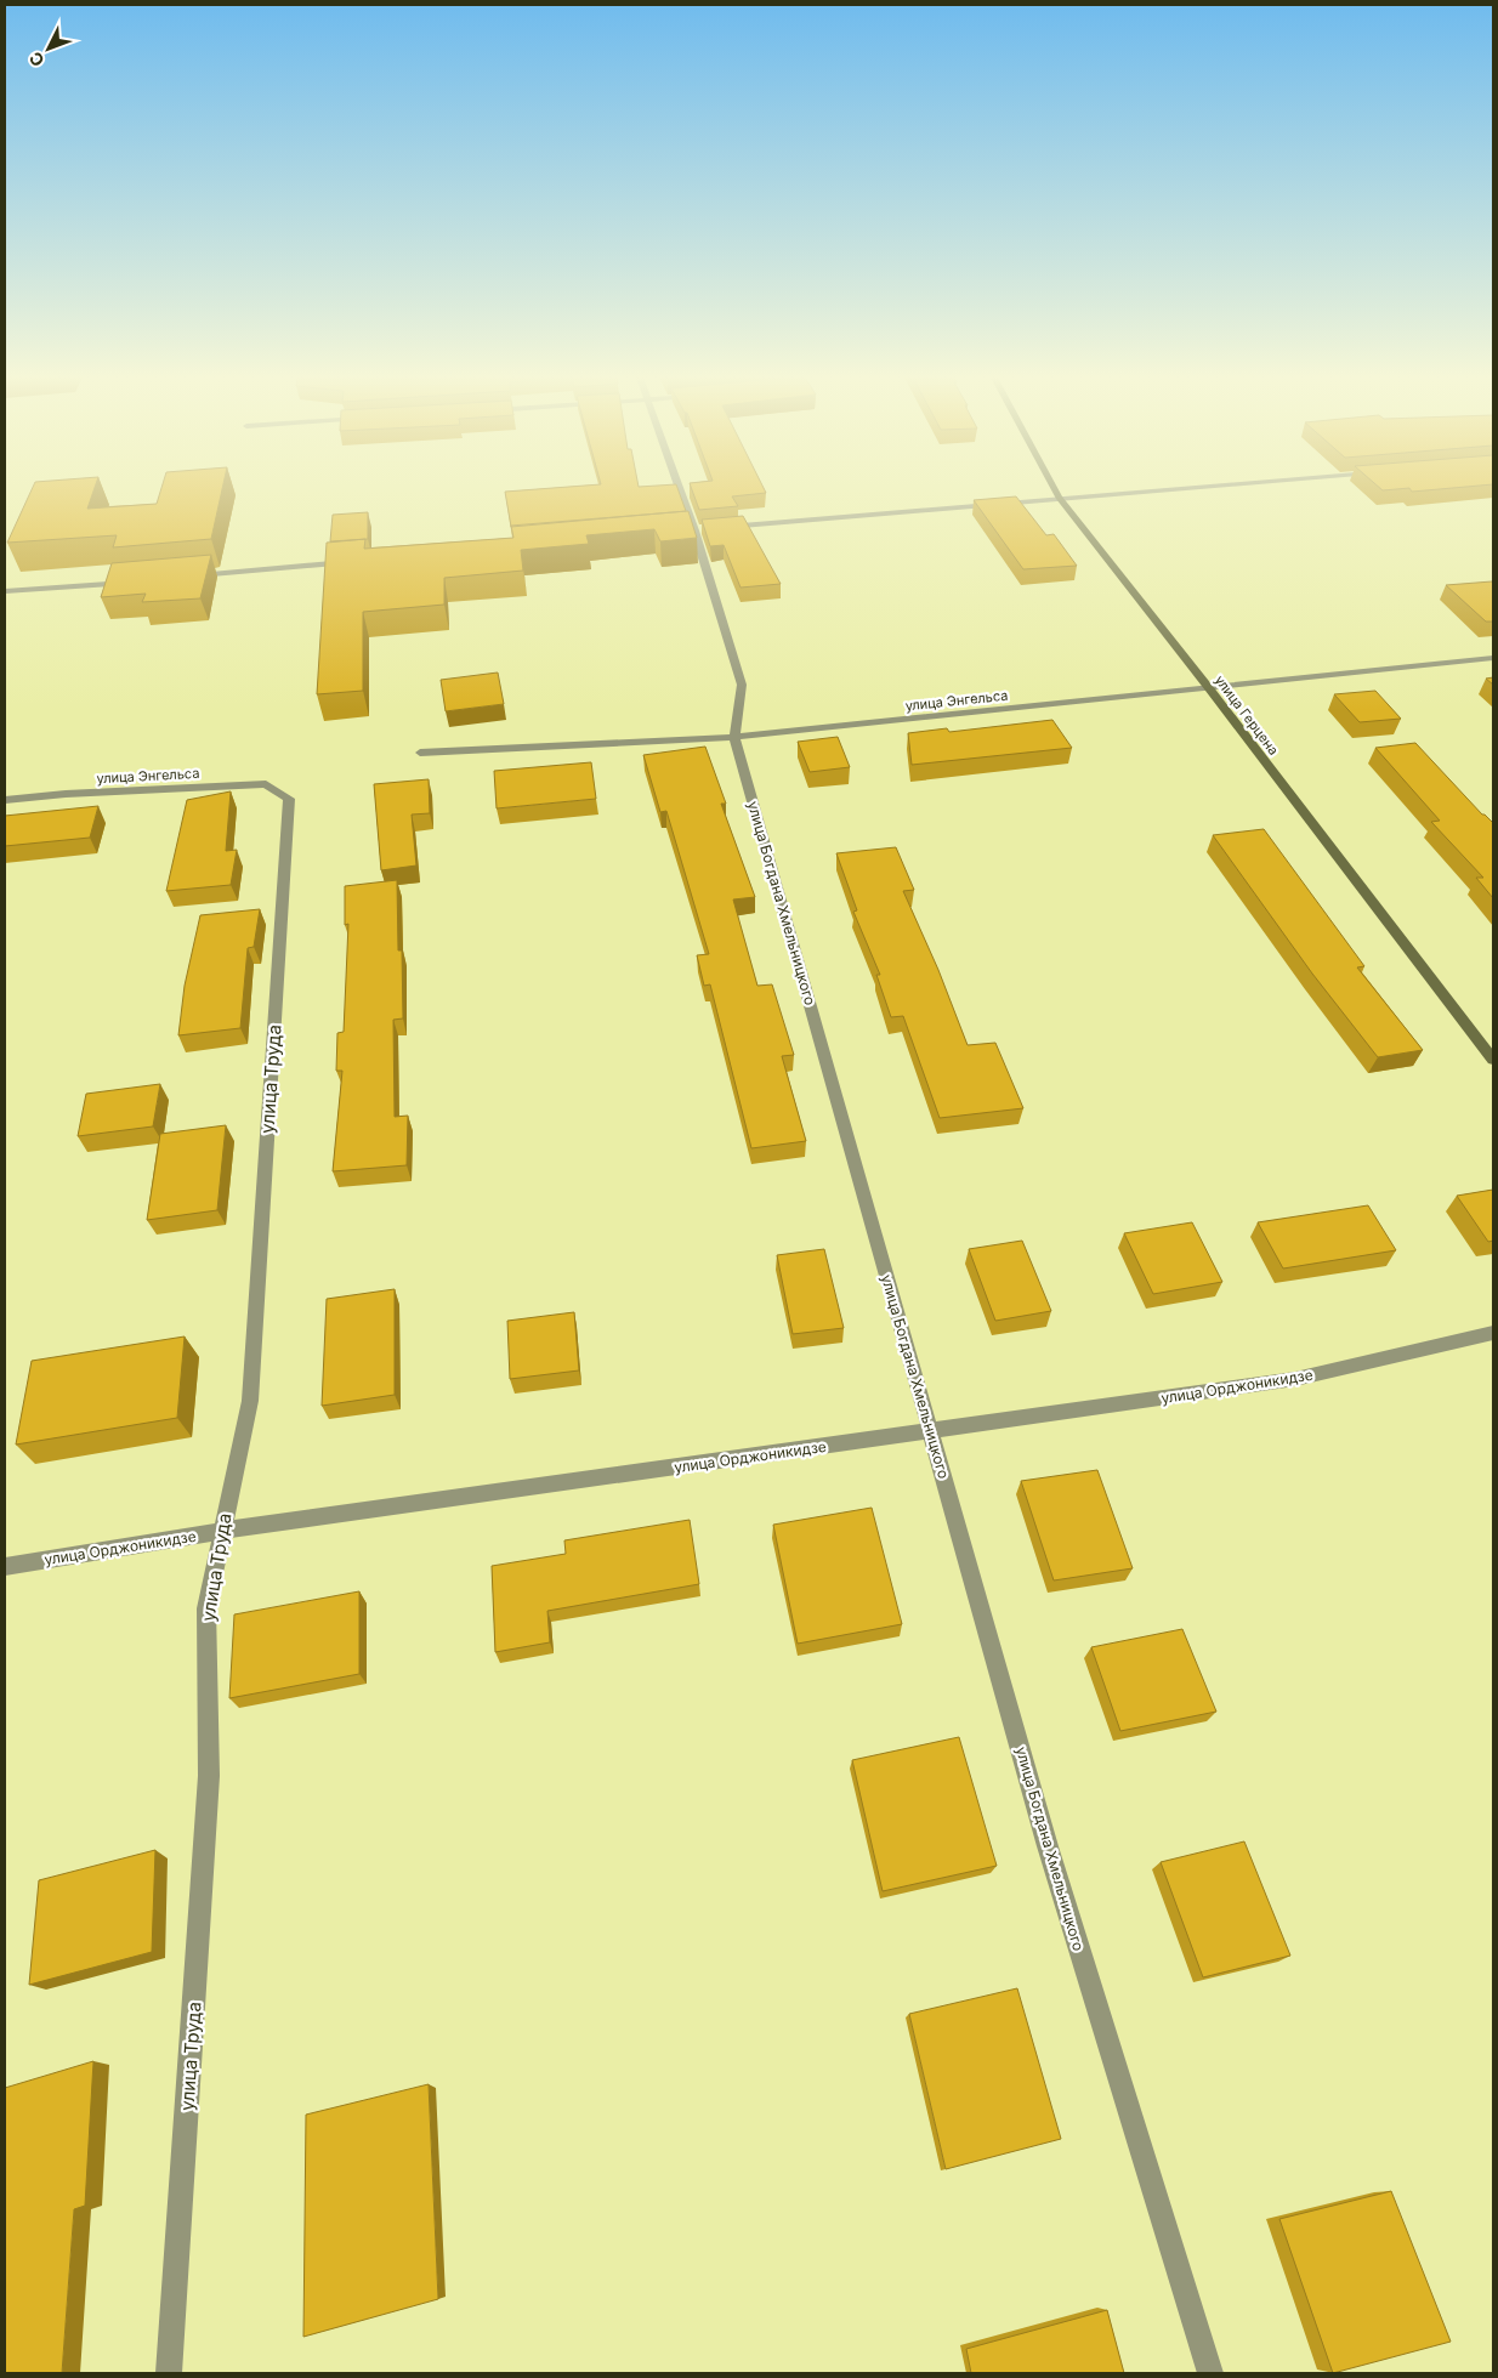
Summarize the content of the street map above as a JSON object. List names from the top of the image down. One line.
{"streets":{"street":["улица Энгельса","улица Герцена","улица Богдана Хмельницкого","улица Труда","улица Орджоникидзе"]},"crossings":[["улица Энгельса","улица Герцена"],["улица Энгельса","улица Богдана Хмельницкого"],["улица Энгельса","улица Труда"],["улица Богдана Хмельницкого","улица Орджоникидзе"],["улица Труда","улица Орджоникидзе"]],"north":"bottom left"}
